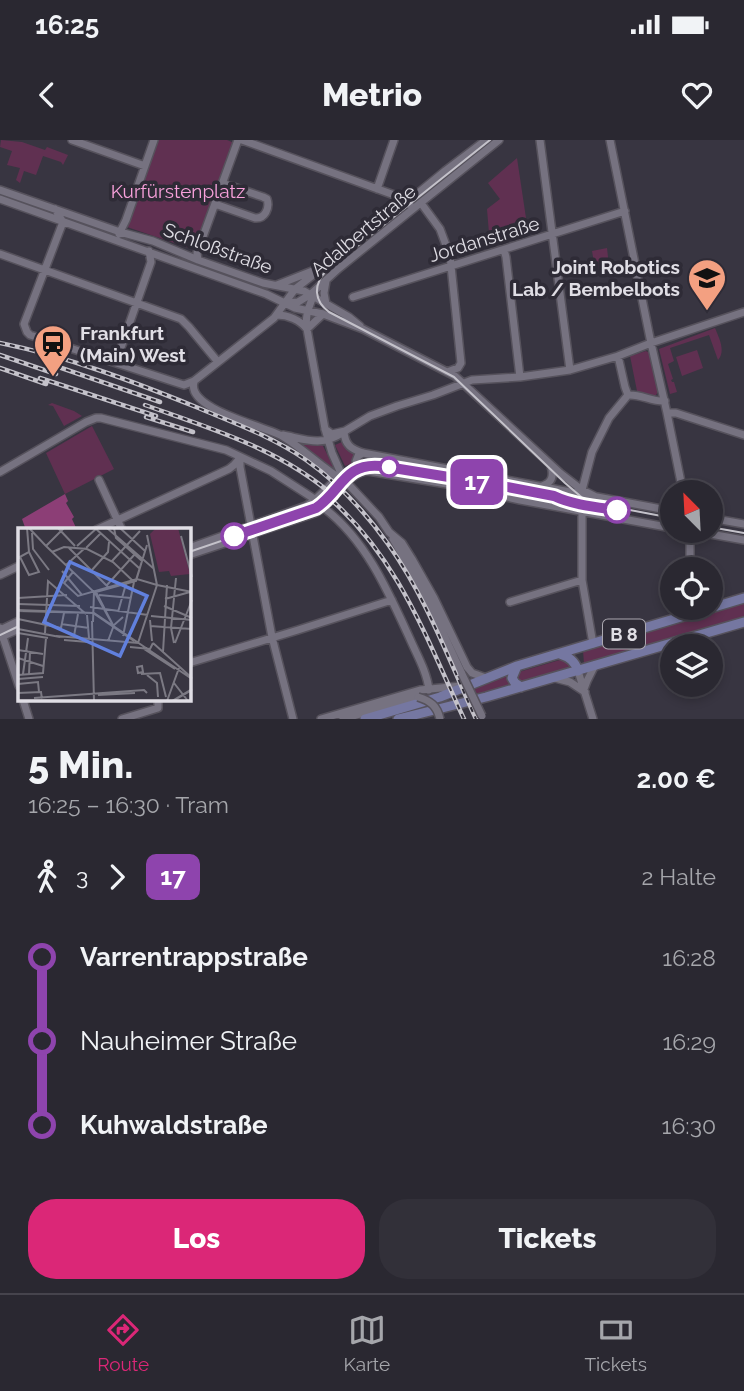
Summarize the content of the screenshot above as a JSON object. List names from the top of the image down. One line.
{"streets":{"main road":["B 8"],"street":["Adalbertstraße","Jordanstraße","Schloßstraße"]},"crossings":[["Adalbertstraße","Schloßstraße"]],"parks":["Kurfürstenplatz"],"places":{"school or university":["Joint Robotics Lab / Bembelbots"],"station":["Frankfurt (Main) West"]},"lines":["tram line 17"],"north":"top left","page":{"status":"16:25","header":"Metrio","on_map":"17","heading":["5 Min.","16:25 – 16:30 · Tram","2.00 €"],"legs":["3","17","2 Halte"],"list":[{"name":"Varrentrappstraße","value":"16:28"},{"name":"Nauheimer Straße","value":"16:29"},{"name":"Kuhwaldstraße","value":"16:30"}],"buttons":["Los","Tickets"],"tabs":["Route","Karte","Tickets"]}}
